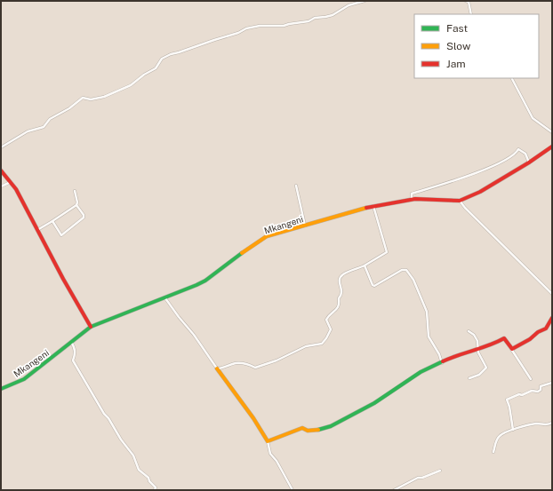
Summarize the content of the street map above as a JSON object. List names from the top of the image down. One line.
{"streets":{"street":["Mkangeni"]},"legend":["Fast","Slow","Jam"]}
